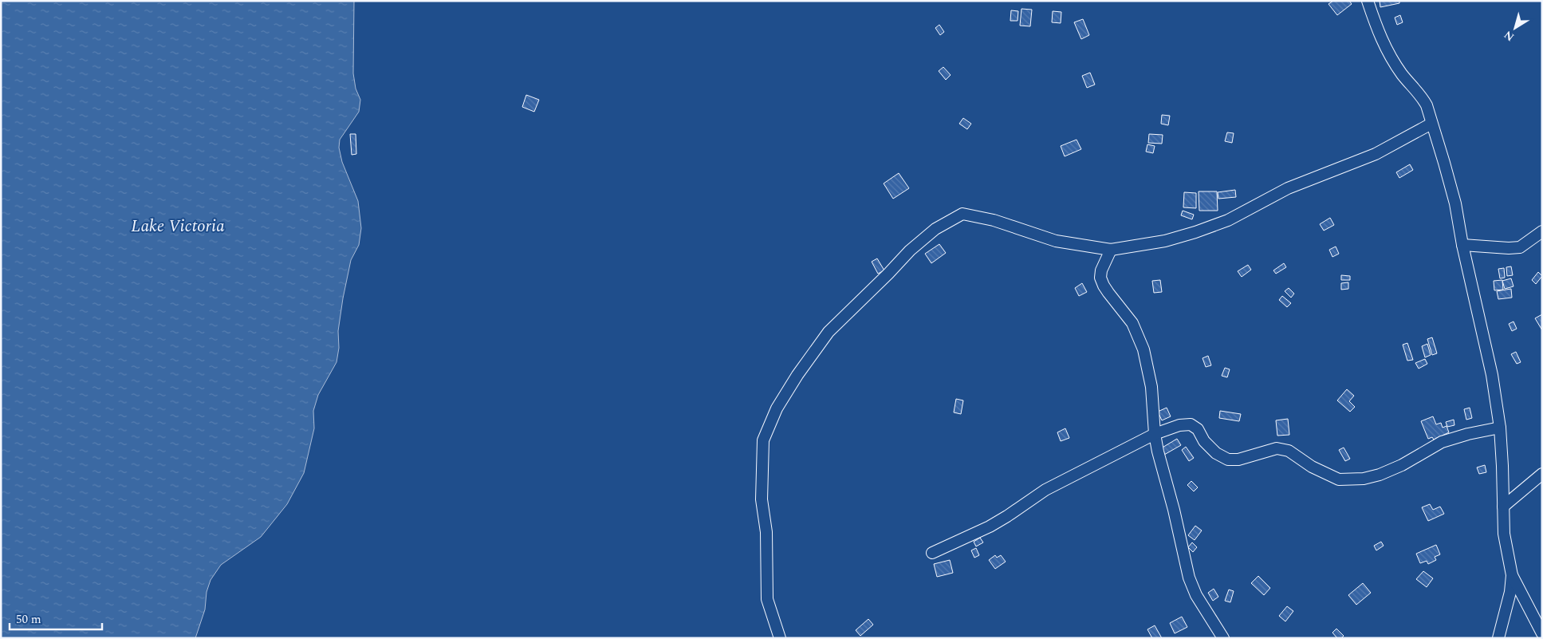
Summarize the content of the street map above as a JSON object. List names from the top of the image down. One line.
{"water":["Lake Victoria"],"scale_bar":"50 m","north":"bottom left"}
